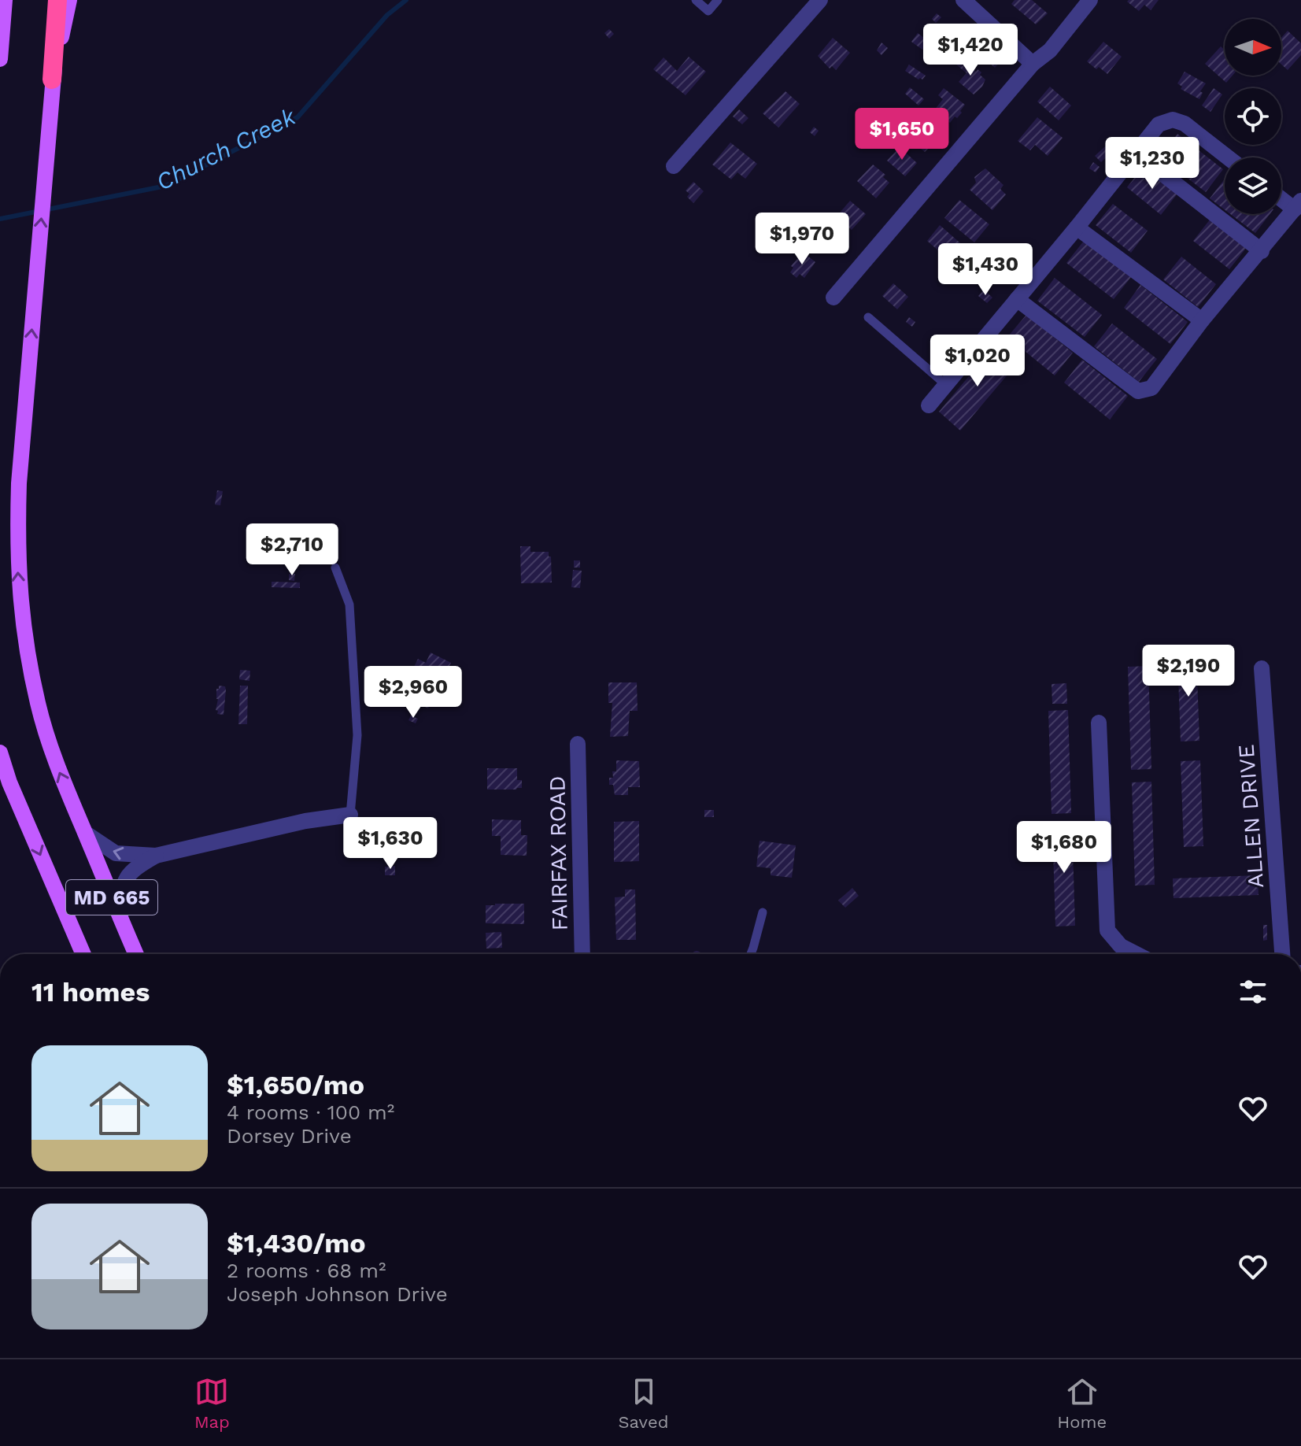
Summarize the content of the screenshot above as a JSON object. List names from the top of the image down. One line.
{"streets":{"highway":["MD 665"],"street":["ALLEN DRIVE","FAIRFAX ROAD"]},"water":["Church Creek"],"north":"right","page":{"price":["$1,420","$1,650","$1,230","$1,970","$1,430","$1,020","$2,710","$2,190","$2,960","$1,630","$1,680"],"heading":"11 homes","list":[{"name":"$1,650/mo","note":"4 rooms · 100 m² · Dorsey Drive"},{"name":"$1,430/mo","note":"2 rooms · 68 m² · Joseph Johnson Drive"}],"tabs":["Map","Saved","Home"]}}
